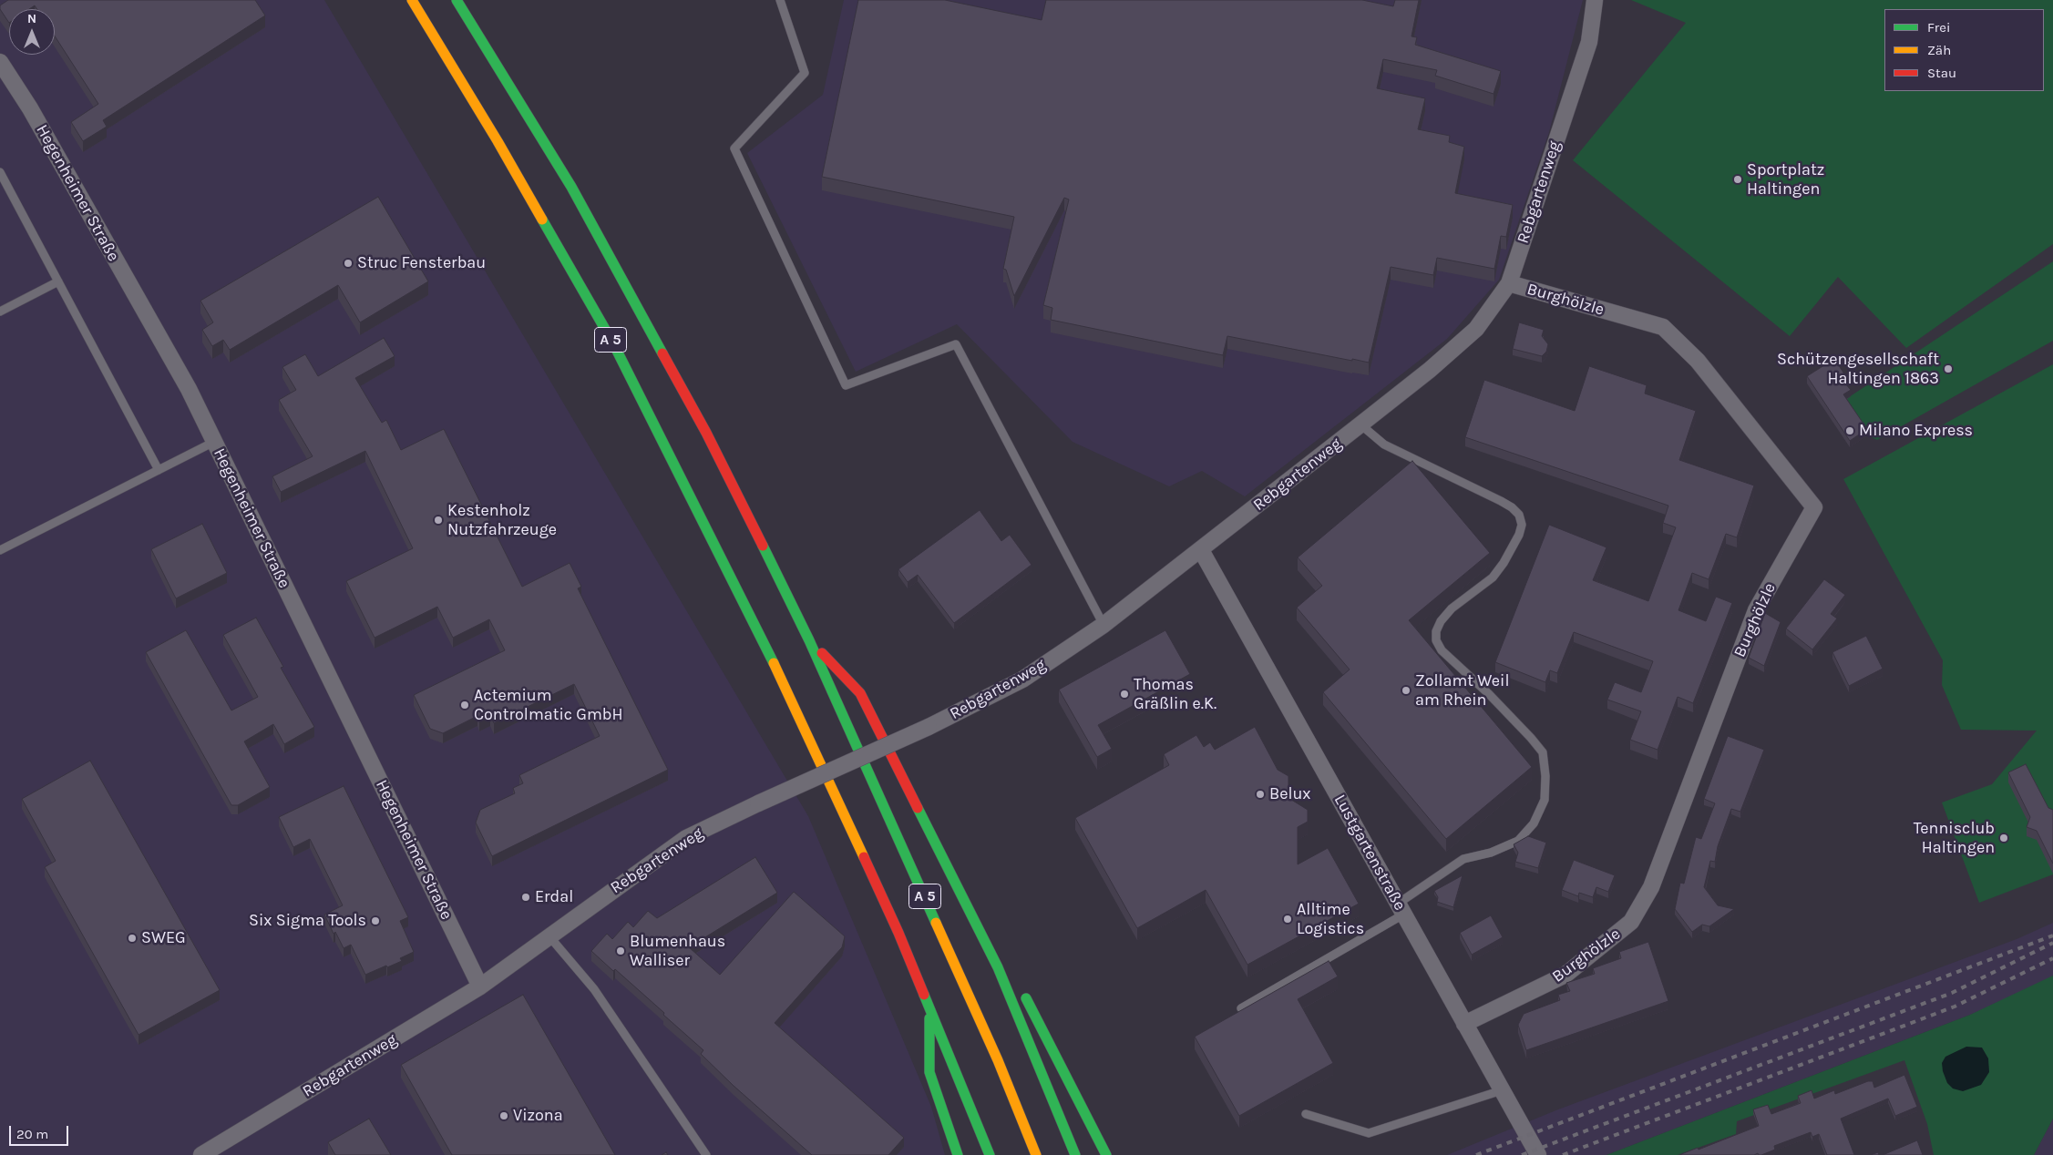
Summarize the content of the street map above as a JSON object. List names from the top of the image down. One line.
{"streets":{"highway":["A 5"],"street":["Rebgartenweg","Hegenheimer Straße","Burghölzle","Lustgartenstraße"]},"crossings":[["Rebgartenweg","Hegenheimer Straße"],["Rebgartenweg","Burghölzle"],["Rebgartenweg","Lustgartenstraße"],["Burghölzle","Lustgartenstraße"]],"places":["Sportplatz Haltingen","Struc Fensterbau","Schützengesellschaft Haltingen 1863","Milano Express","Kestenholz Nutzfahrzeuge","Zollamt Weil am Rhein","Thomas Gräßlin e.K.","Actemium Controlmatic GmbH","Belux","Tennisclub Haltingen","Erdal","Alltime Logistics","Six Sigma Tools","SWEG","Blumenhaus Walliser","Vizona"],"legend":["Frei","Zäh","Stau"],"scale_bar":"20 m","north":"top"}
